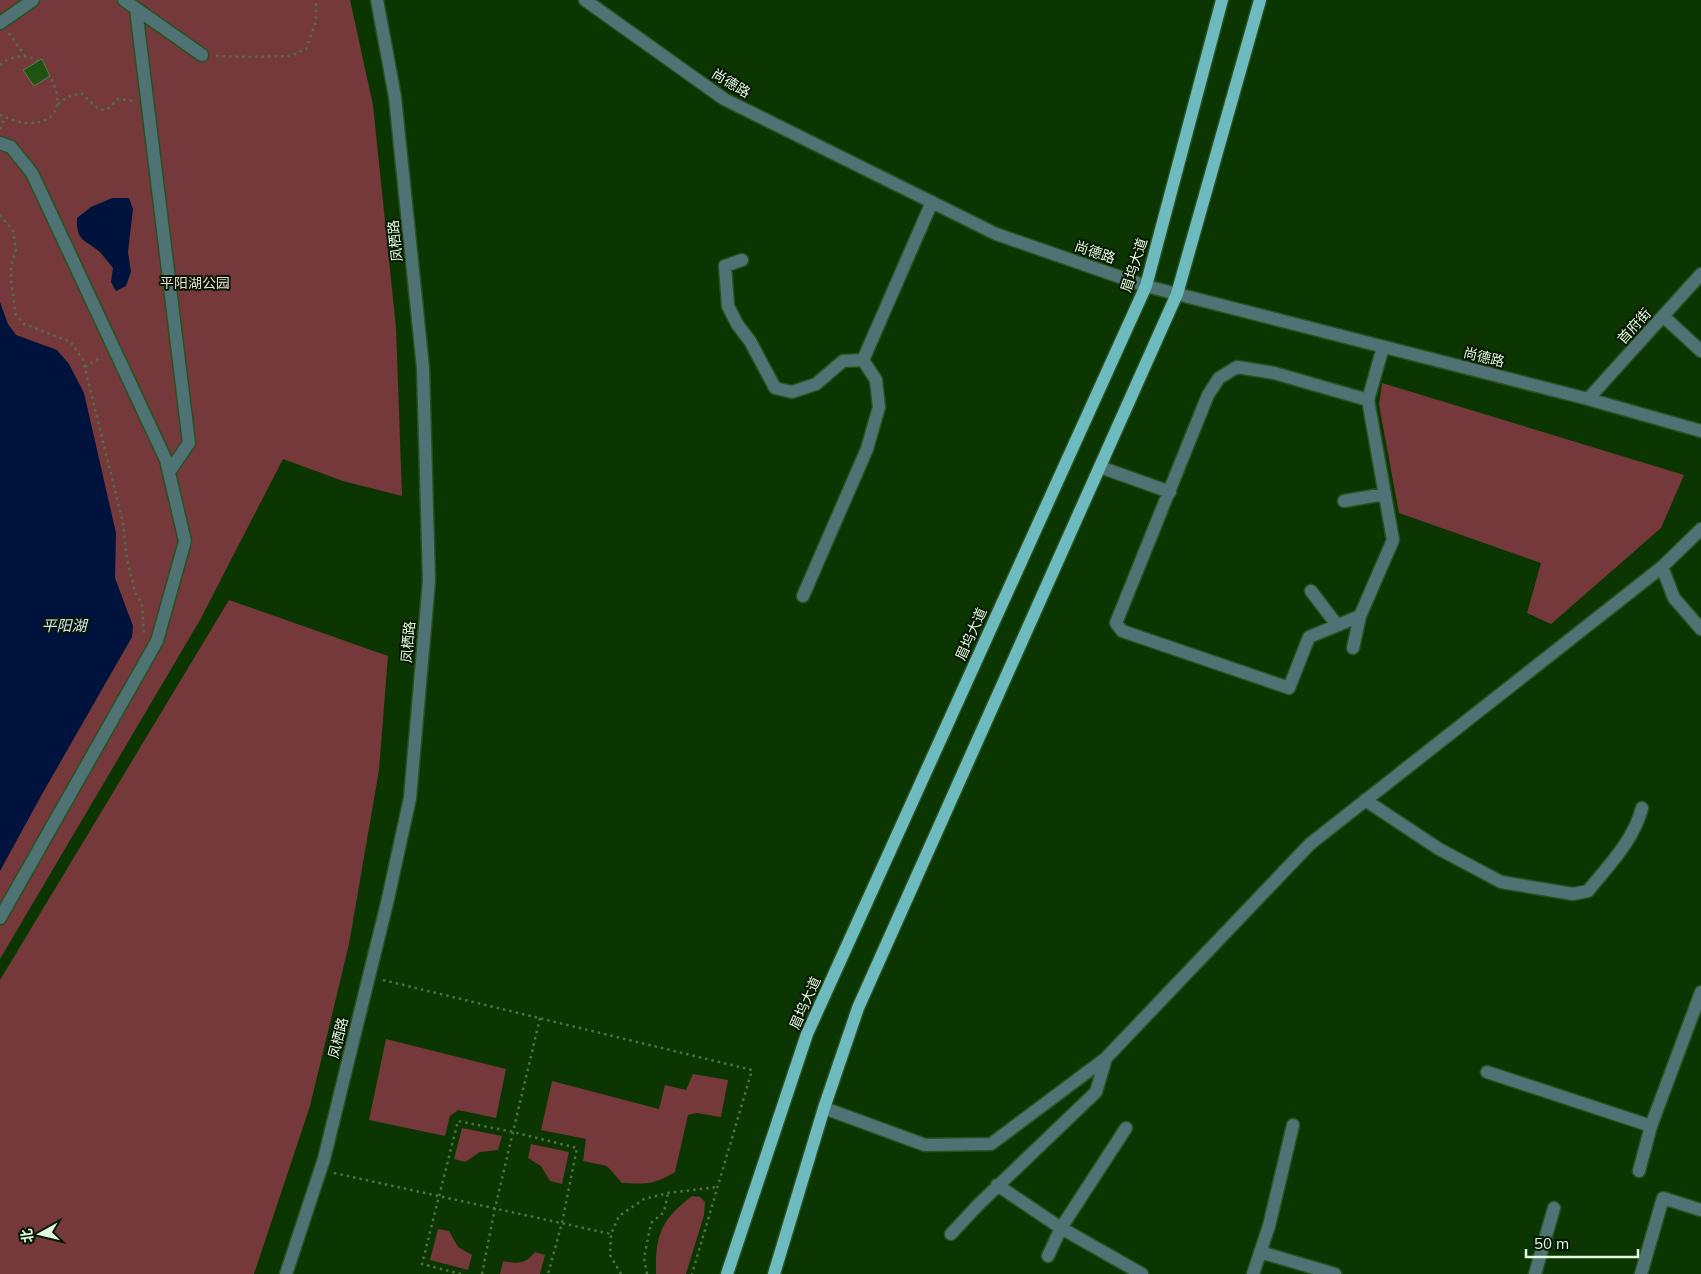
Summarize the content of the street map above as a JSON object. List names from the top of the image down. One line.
{"streets":{"main road":["眉坞大道"],"street":["尚德路","凤栖路","首府街"]},"crossings":[["尚德路","眉坞大道"],["尚德路","首府街"]],"water":["平阳湖"],"parks":["平阳湖公园"],"scale_bar":"50 m","north":"left"}
